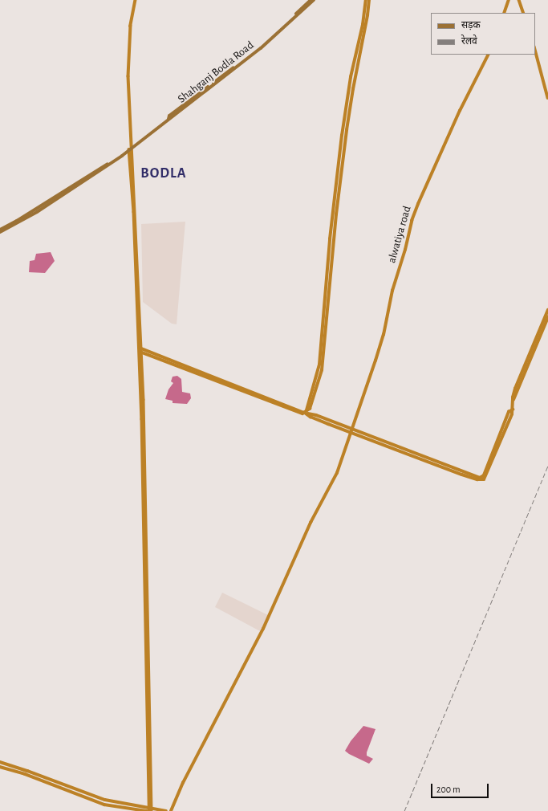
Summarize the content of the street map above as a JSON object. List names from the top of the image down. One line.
{"streets":{"main road":["alwatiya road"]},"districts":["BODLA"],"legend":["सड़क","रेलवे"],"scale_bar":"200 m"}
